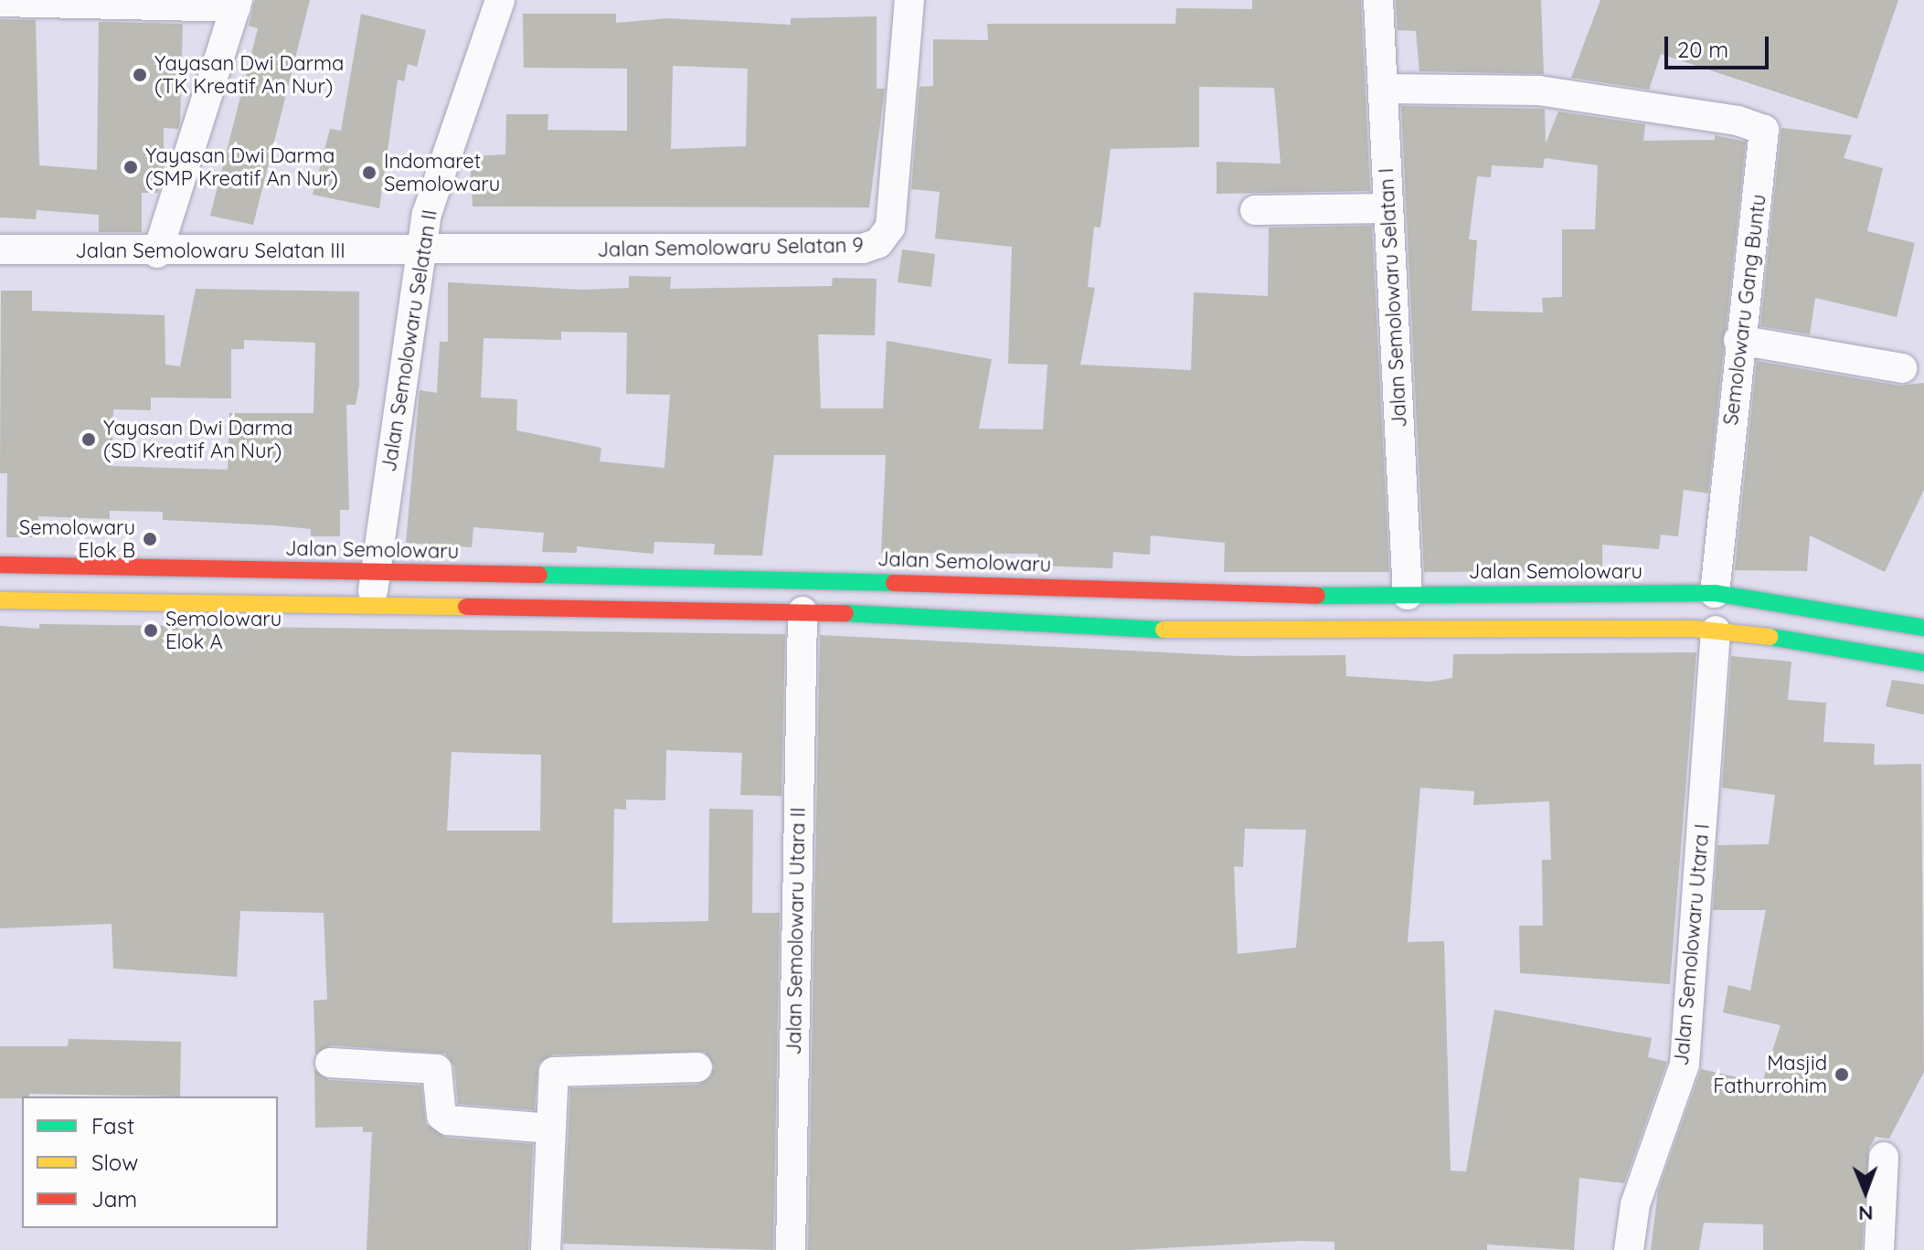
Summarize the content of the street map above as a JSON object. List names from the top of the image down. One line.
{"streets":{"main road":["Jalan Semolowaru"],"street":["Jalan Semolowaru Selatan 9","Jalan Semolowaru Selatan III","Jalan Semolowaru Selatan I","Semolowaru Gang Buntu","Jalan Semolowaru Selatan II","Jalan Semolowaru Utara II","Jalan Semolowaru Utara I"]},"crossings":[["Jalan Semolowaru Selatan 9","Jalan Semolowaru Selatan III"],["Jalan Semolowaru Selatan 9","Jalan Semolowaru Selatan II"],["Jalan Semolowaru Selatan III","Jalan Semolowaru Selatan II"],["Jalan Semolowaru Selatan I","Jalan Semolowaru"],["Semolowaru Gang Buntu","Jalan Semolowaru"],["Jalan Semolowaru Selatan II","Jalan Semolowaru"]],"places":["Yayasan Dwi Darma (TK Kreatif An Nur)","Yayasan Dwi Darma (SMP Kreatif An Nur)","Indomaret Semolowaru","Yayasan Dwi Darma (SD Kreatif An Nur)","Semolowaru Elok B","Semolowaru Elok A","Masjid Fathurrohim"],"legend":["Fast","Slow","Jam"],"scale_bar":"20 m","north":"bottom"}
